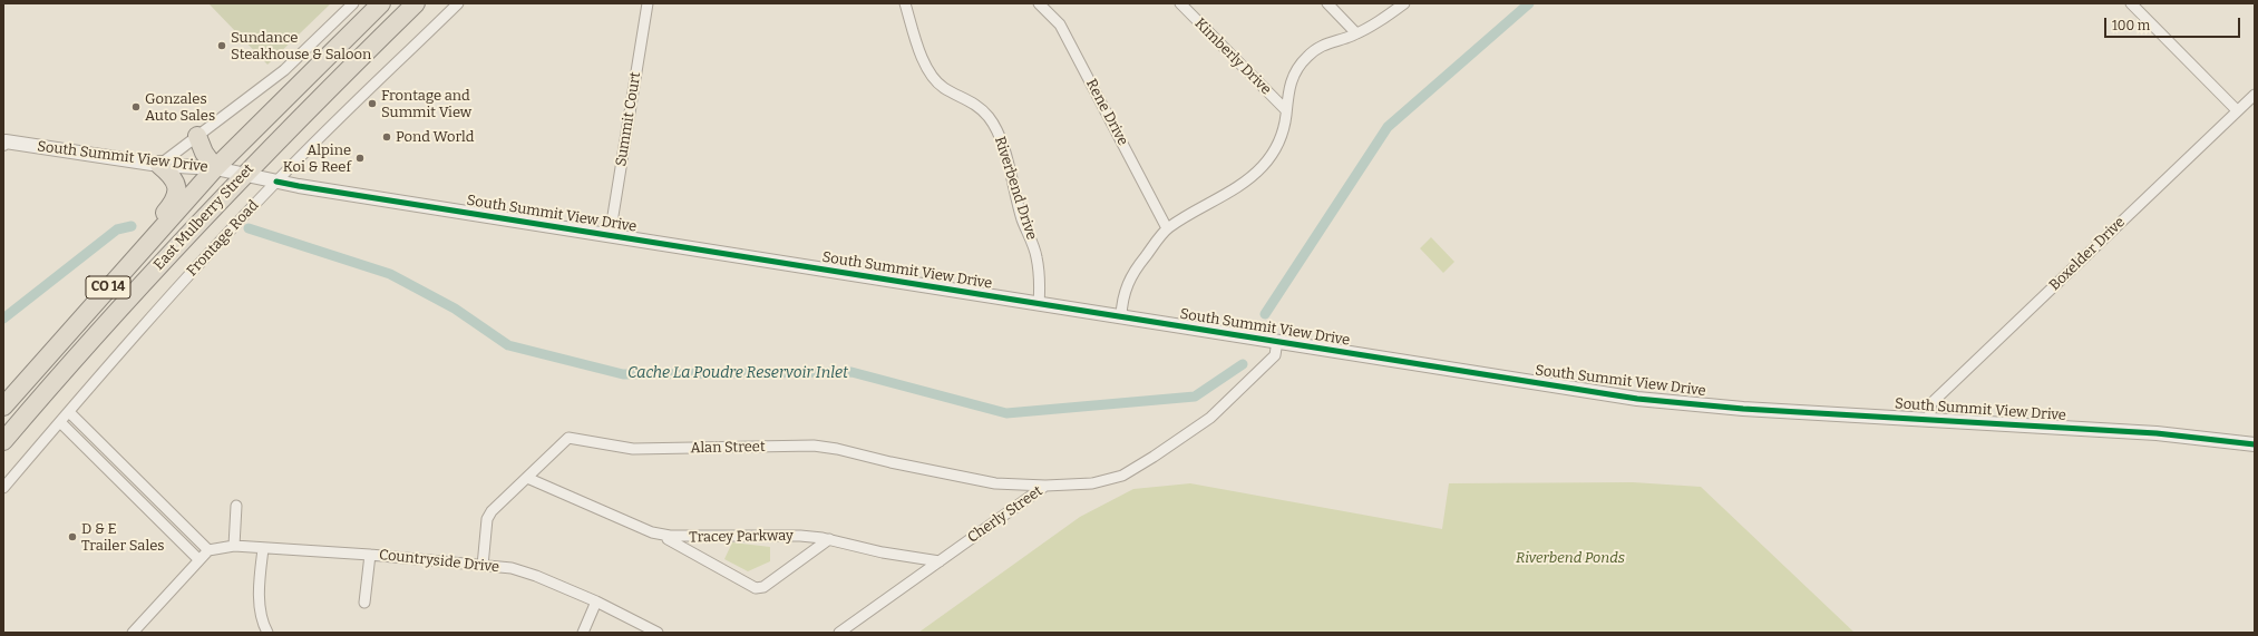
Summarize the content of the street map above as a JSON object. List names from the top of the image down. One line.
{"streets":{"highway":["East Mulberry Street","CO 14"],"street":["Kimberly Drive","Rene Drive","Summit Court","South Summit View Drive","Riverbend Drive","Frontage Road","Boxelder Drive","Alan Street","Cherly Street","Tracey Parkway","Countryside Drive"]},"crossings":[["Summit Court","South Summit View Drive"],["South Summit View Drive","Riverbend Drive"],["South Summit View Drive","East Mulberry Street"],["South Summit View Drive","Frontage Road"],["South Summit View Drive","Boxelder Drive"],["South Summit View Drive","Cherly Street"],["Alan Street","Cherly Street"],["Alan Street","Tracey Parkway"],["Alan Street","Countryside Drive"],["Cherly Street","Tracey Parkway"]],"water":["Cache La Poudre Reservoir Inlet"],"parks":["Riverbend Ponds"],"places":["Sundance Steakhouse & Saloon","Frontage and Summit View","Gonzales Auto Sales","Pond World","Alpine Koi & Reef","D & E Trailer Sales"],"scale_bar":"100 m"}
